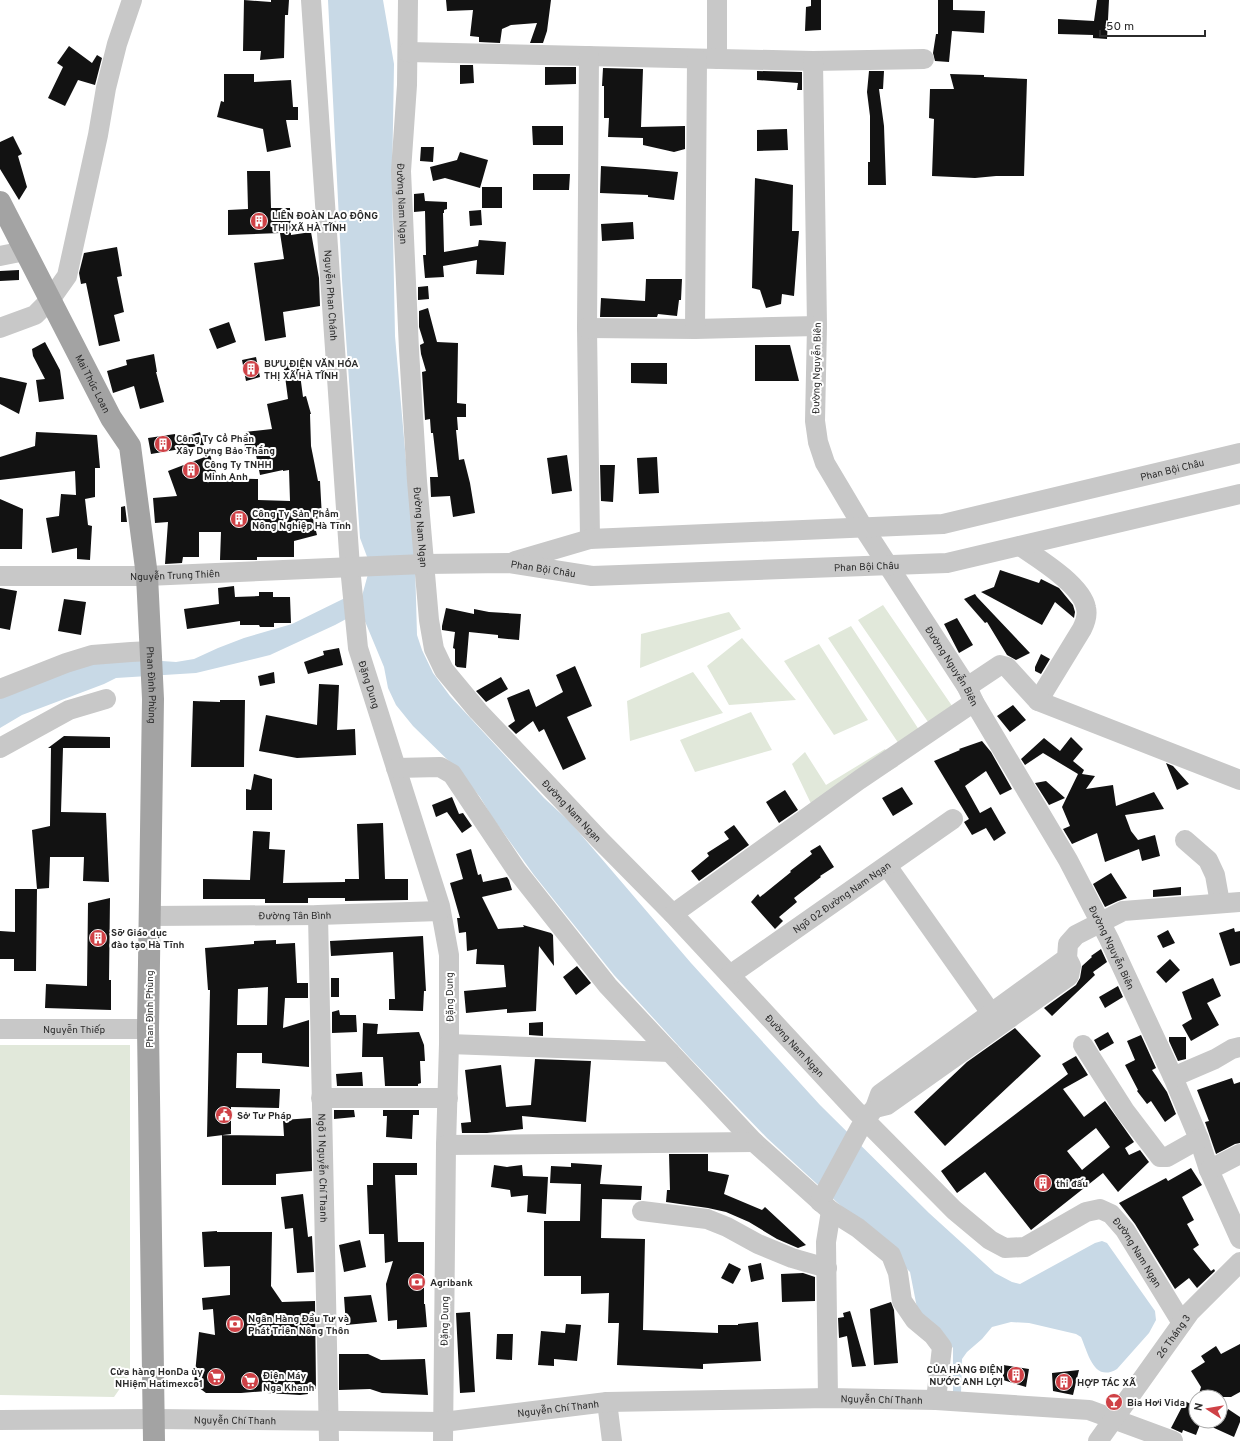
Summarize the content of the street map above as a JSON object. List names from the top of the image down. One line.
{"streets":{"main road":["Mai Thúc Loan","Phan Đình Phùng"],"street":["Đường Nam Ngạn","Nguyễn Phan Chánh","Đường Nguyễn Biên","Phan Bội Châu","Nguyễn Trung Thiên","Đặng Dung","Ngõ 02 Đường Nam Ngạn","Đường Tân Bình","Nguyễn Thiếp","Ngõ 1 Nguyễn Chí Thanh","26 Tháng 3","Nguyễn Chí Thanh"]},"crossings":[["Đường Nam Ngạn","Nguyễn Trung Thiên"],["Đường Nam Ngạn","Ngõ 02 Đường Nam Ngạn"],["Đường Nam Ngạn","26 Tháng 3"],["Nguyễn Phan Chánh","Nguyễn Trung Thiên"],["Nguyễn Phan Chánh","Đặng Dung"],["Đường Nguyễn Biên","Phan Bội Châu"],["Mai Thúc Loan","Nguyễn Trung Thiên"],["Mai Thúc Loan","Phan Đình Phùng"],["Phan Bội Châu","Nguyễn Trung Thiên"],["Nguyễn Trung Thiên","Phan Đình Phùng"],["Nguyễn Trung Thiên","Đặng Dung"],["Phan Đình Phùng","Đường Tân Bình"],["Phan Đình Phùng","Nguyễn Thiếp"],["Phan Đình Phùng","Nguyễn Chí Thanh"],["Đặng Dung","Đường Tân Bình"],["Đặng Dung","Nguyễn Chí Thanh"],["Đường Tân Bình","Ngõ 1 Nguyễn Chí Thanh"],["Ngõ 1 Nguyễn Chí Thanh","Nguyễn Chí Thanh"],["26 Tháng 3","Nguyễn Chí Thanh"]],"places":{"building":["LIÊN ĐOÀN LAO ĐỘNG THỊ XÃ HÀ TĨNH","BƯU ĐIỆN VĂN HÓA THỊ XÃ HÀ TĨNH","Công Ty Cổ Phần Xây Dựng Bảo Thắng","Công Ty TNHH Minh Anh","Công Ty Sản Phẩm Nông Nghiệp Hà Tĩnh","Sỡ Giáo dục đào tạo Hà Tĩnh","thi đấu","CỦA HÀNG ĐIỆN NƯỚC ANH LỢI","HỢP TÁC XÃ"],"public building":["Sở Tư Pháp"],"bank":["Agribank","Ngân Hàng Đầu Tư và Phát Triên Nông Thôn"],"supermarket":["Cửa hàng HonDa ủy NHiệm Hatimexco1","Điện Máy Nga Khanh"],"bar":["Bia Hơi Vida"]},"scale_bar":"50 m","north":"left"}
